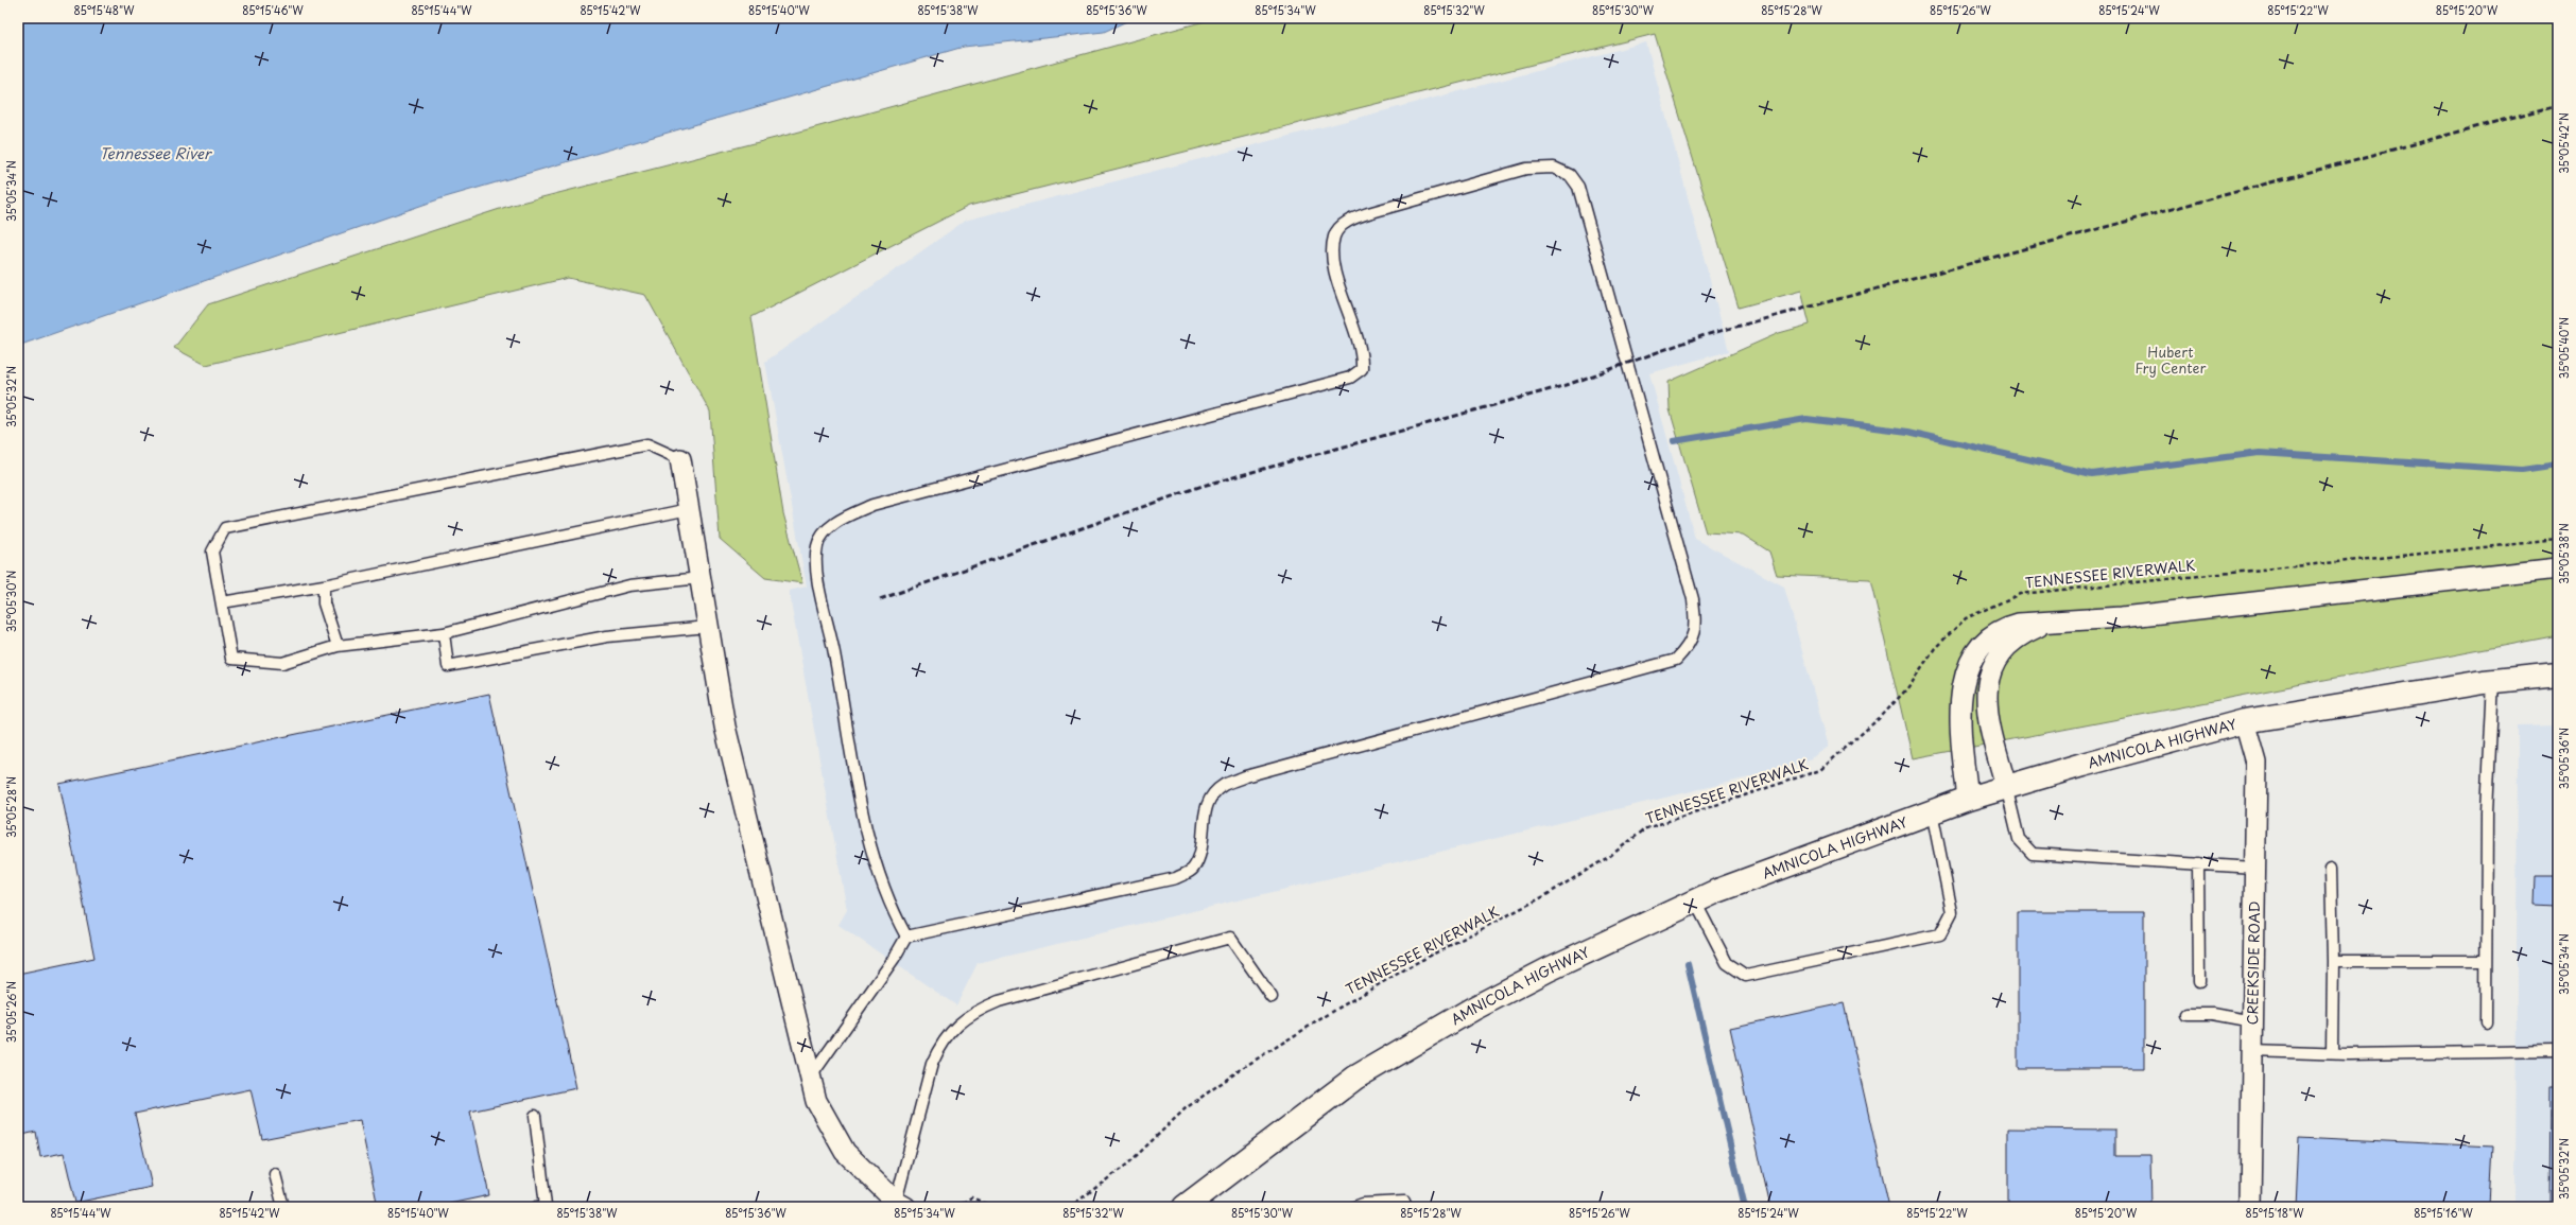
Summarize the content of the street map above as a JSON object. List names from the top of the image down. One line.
{"streets":{"main road":["AMNICOLA HIGHWAY"],"street":["CREEKSIDE ROAD"],"path":["TENNESSEE RIVERWALK"]},"crossings":[["AMNICOLA HIGHWAY","CREEKSIDE ROAD"]],"water":["Tennessee River"],"parks":["Hubert Fry Center"],"coordinates":["85°15'48\"W","85°15'46\"W","85°15'44\"W","85°15'42\"W","85°15'40\"W","85°15'38\"W","85°15'36\"W","85°15'34\"W","85°15'32\"W","85°15'30\"W","85°15'28\"W","85°15'26\"W","85°15'24\"W","85°15'22\"W","85°15'20\"W","35°05'42\"N","35°05'34\"N","35°05'40\"N","35°05'32\"N","35°05'38\"N","35°05'30\"N","35°05'36\"N","35°05'28\"N","35°05'26\"N","85°15'18\"W","85°15'16\"W"]}
